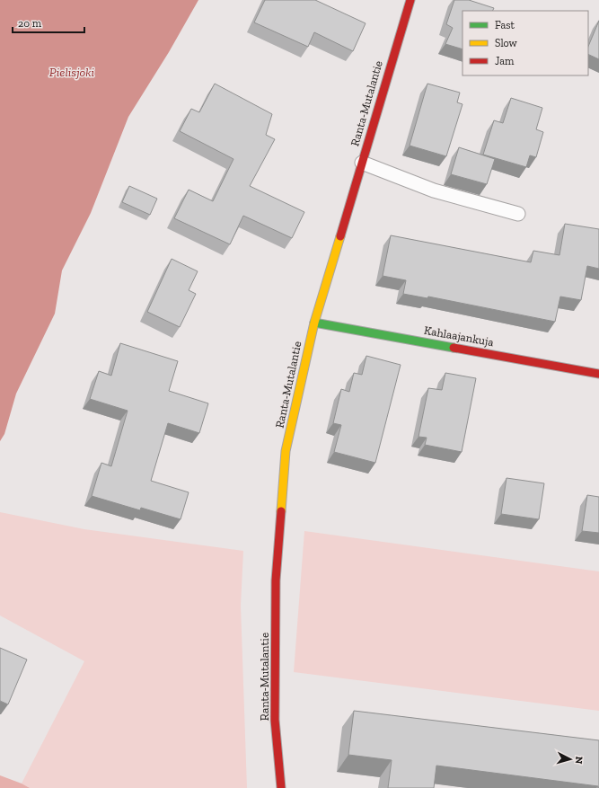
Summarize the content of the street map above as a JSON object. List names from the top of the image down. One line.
{"streets":{"street":["Ranta-Mutalantie","Kahlaajankuja"]},"crossings":[["Ranta-Mutalantie","Kahlaajankuja"]],"water":["Pielisjoki"],"legend":["Fast","Slow","Jam"],"scale_bar":"20 m","north":"right"}
